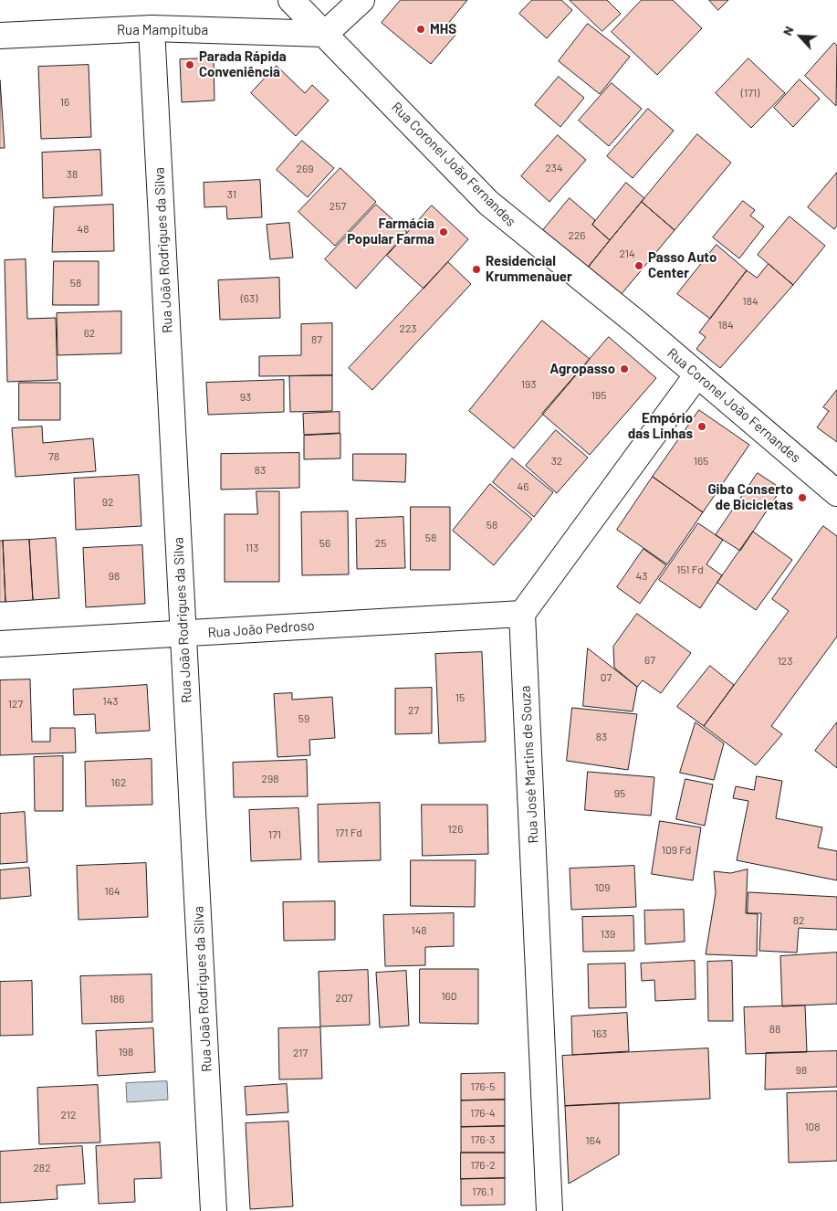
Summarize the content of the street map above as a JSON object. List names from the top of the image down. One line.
{"streets":{"street":["Rua Mampituba","Rua Coronel João Fernandes","Rua João Rodrigues da Silva","Rua João Pedroso","Rua José Martins de Souza"]},"crossings":[["Rua Mampituba","Rua Coronel João Fernandes"],["Rua Mampituba","Rua João Rodrigues da Silva"],["Rua João Rodrigues da Silva","Rua João Pedroso"],["Rua João Pedroso","Rua José Martins de Souza"]],"places":["MHS","Parada Rápida Conveniência","Farmácia Popular Farma","Passo Auto Center","Residencial Krummenauer","Agropasso","Empório das Linhas","Giba Conserto de Bicicletas"],"house_numbers":["(171)","16","234","269","38","31","257","48","226","214","58","(63)","184","184","223","62","87","193","195","93","78","32","165","83","46","92","58","58","56","25","113","151 Fd","98","43","67","123","07","15","143","127","27","59","83","298","162","95","126","171 Fd","171","109 Fd","109","164","82","148","139","160","207","186","88","163","198","217","98","176-5","176-4","212","108","176-3","164","176-2","282","176.1"],"north":"top left"}
